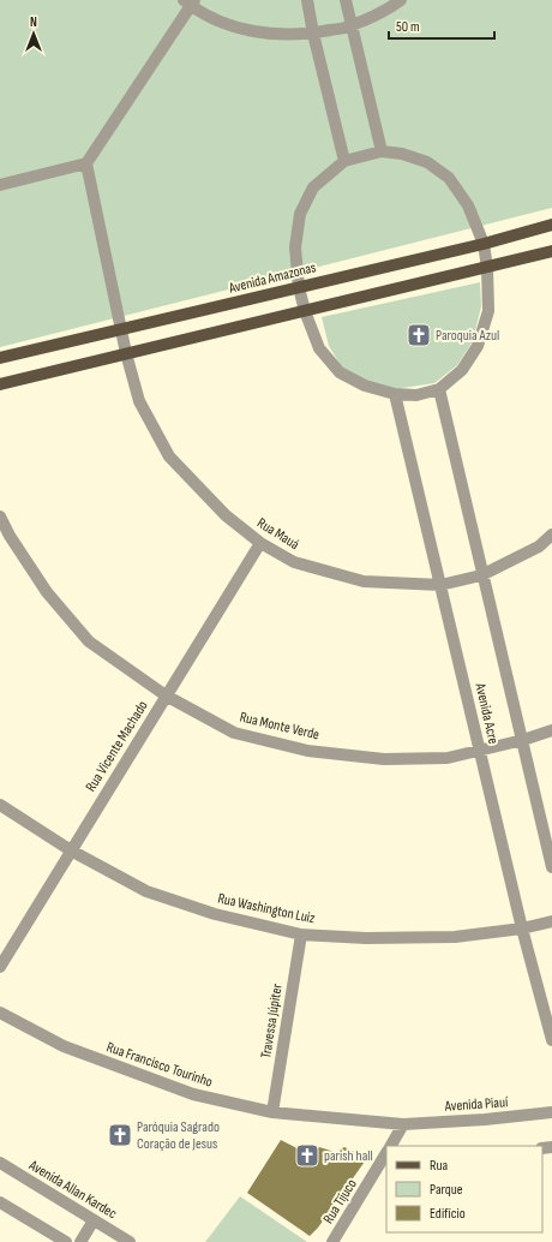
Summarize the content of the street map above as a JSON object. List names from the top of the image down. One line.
{"streets":{"main road":["Avenida Amazonas"],"street":["Rua Mauá","Avenida Acre","Rua Monte Verde","Rua Vicente Machado","Rua Washington Luiz","Travessa Júpiter","Rua Francisco Tourinho","Avenida Piauí","Avenida Allan Kardec","Rua Tijuco"]},"crossings":[["Avenida Amazonas","Rua Mauá"],["Rua Mauá","Avenida Acre"],["Rua Mauá","Rua Vicente Machado"],["Avenida Acre","Rua Monte Verde"],["Avenida Acre","Rua Washington Luiz"],["Rua Monte Verde","Rua Vicente Machado"],["Rua Vicente Machado","Rua Washington Luiz"],["Rua Washington Luiz","Travessa Júpiter"],["Travessa Júpiter","Rua Francisco Tourinho"],["Rua Francisco Tourinho","Avenida Piauí"]],"places":{"church":["Paroquia Azul","Paróquia Sagrado Coração de Jesus","parish hall"]},"legend":["Rua","Parque","Edifício"],"scale_bar":"50 m","north":"top"}
